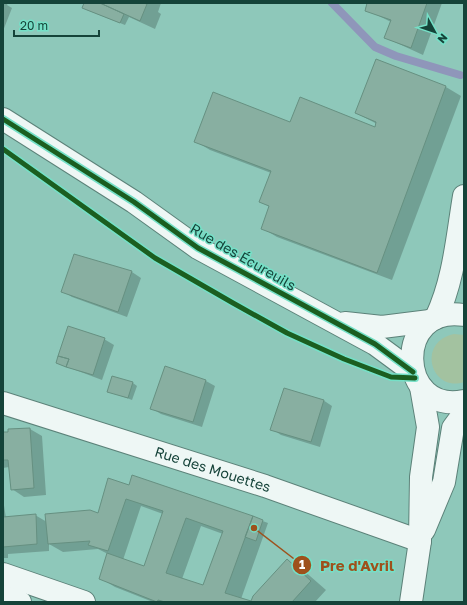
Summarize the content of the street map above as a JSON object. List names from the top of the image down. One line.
{"streets":{"street":["Rue des Écureuils","Rue des Mouettes"]},"places":["Pre d'Avril"],"scale_bar":"20 m","north":"bottom right"}
